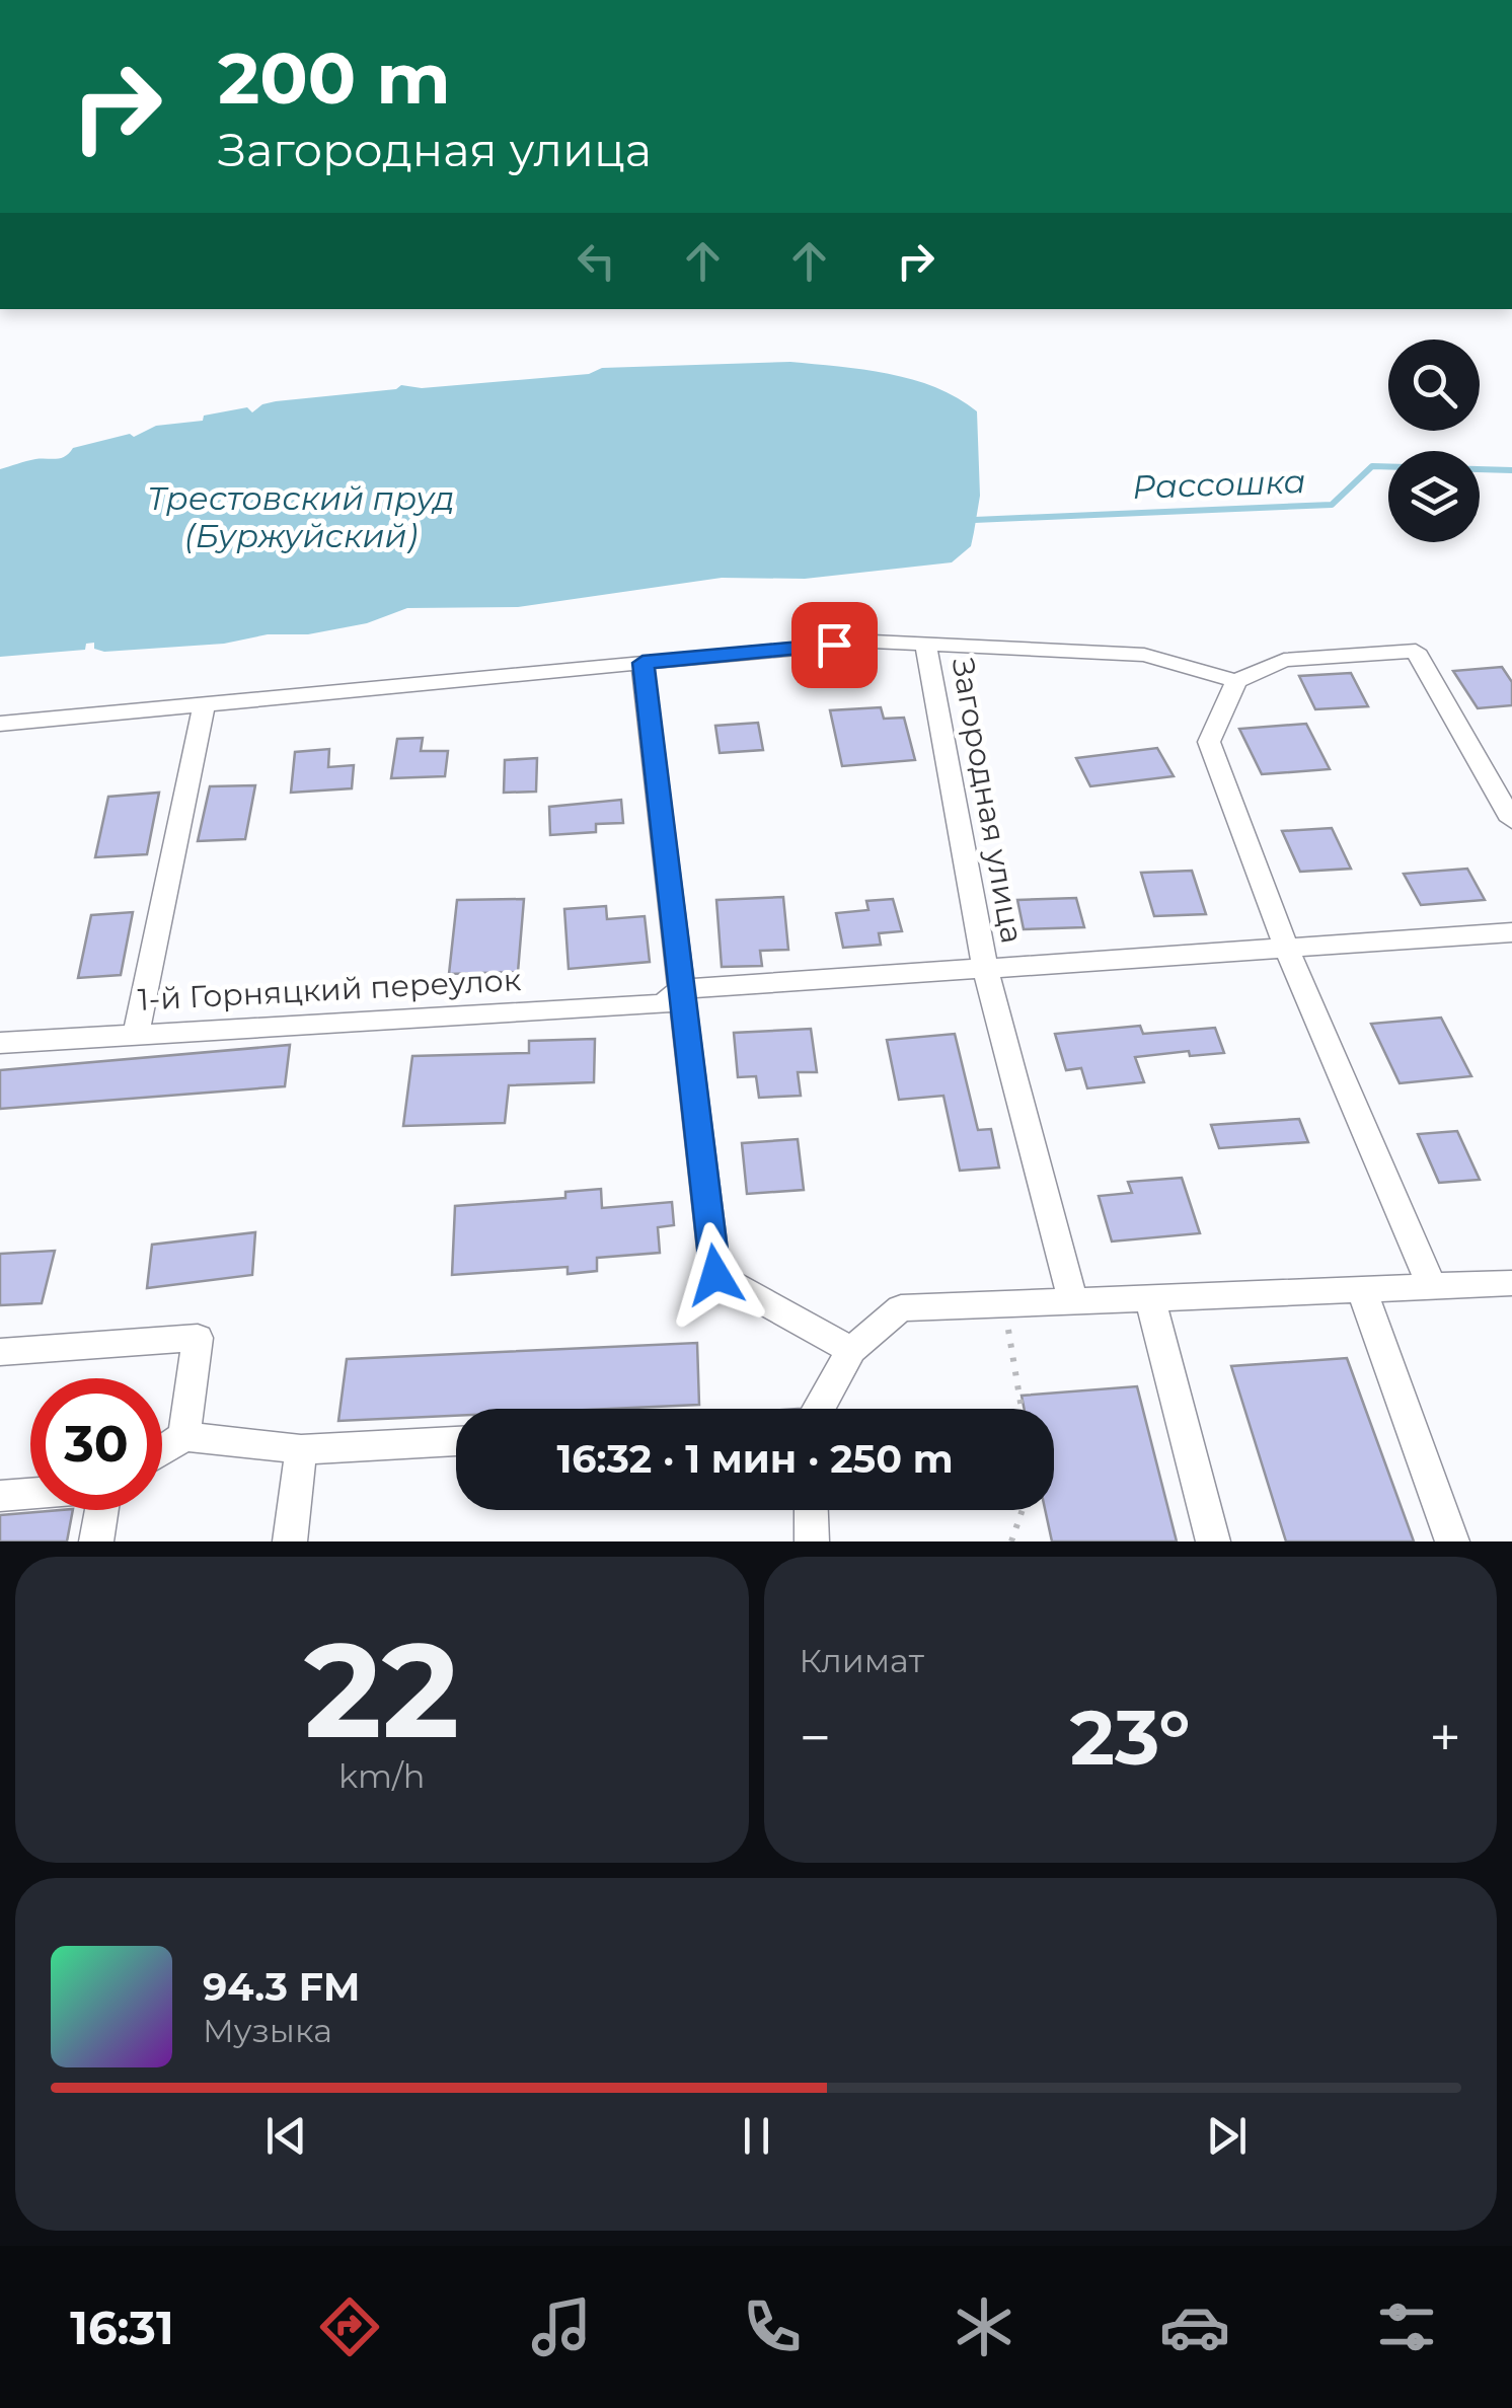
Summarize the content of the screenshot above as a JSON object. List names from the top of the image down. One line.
{"streets":{"street":["Загородная улица","1-й Горняцкий переулок"]},"crossings":[["Загородная улица","1-й Горняцкий переулок"]],"water":["Рассошка","Трестовский пруд (Буржуйский)"],"page":{"turn":["200 m","Загородная улица"],"limit":"30","trip":"16:32 · 1 мин · 250 m","tile":[["22","km/h"],"Климат"],"heat":["−","23°","+"],"song":["94.3 FM","Музыка"],"tabs":"16:31"}}
